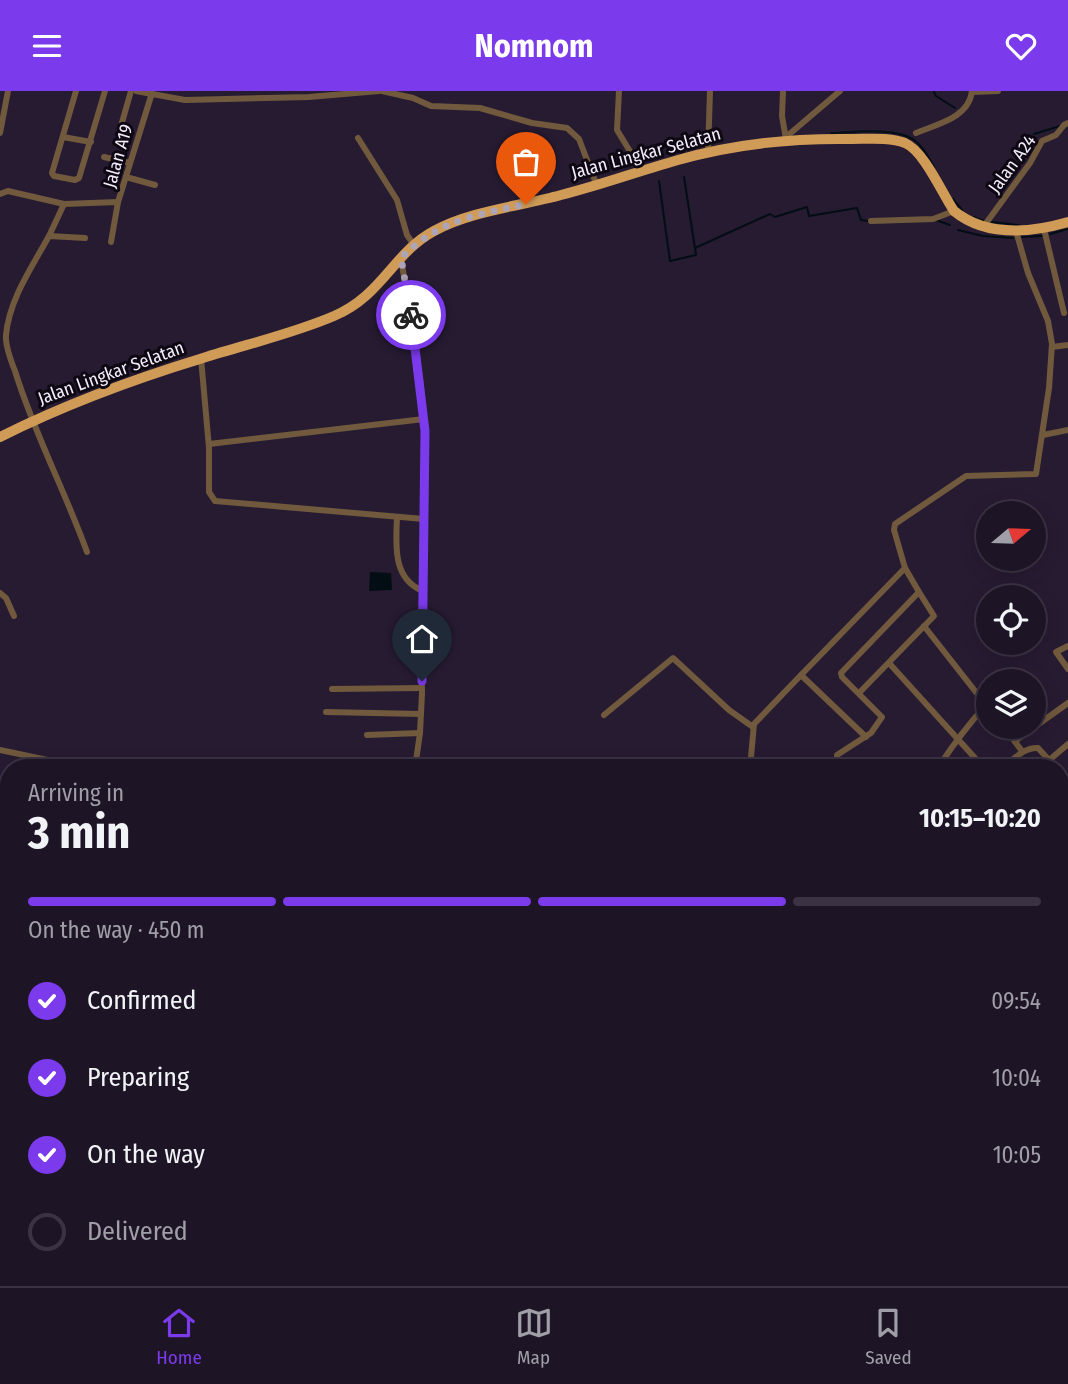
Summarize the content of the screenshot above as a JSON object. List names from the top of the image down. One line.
{"streets":{"highway":["Jalan Lingkar Selatan"],"street":["Jalan A19","Jalan A24"]},"crossings":[["Jalan Lingkar Selatan","Jalan A24"]],"north":"right","page":{"header":"Nomnom","heading":["3 min","Arriving in","10:15–10:20"],"bar":"On the way · 450 m","list":[["Confirmed","09:54"],["Preparing","10:04"],["On the way","10:05"],"Delivered"],"tabs":["Home","Map","Saved"]}}
